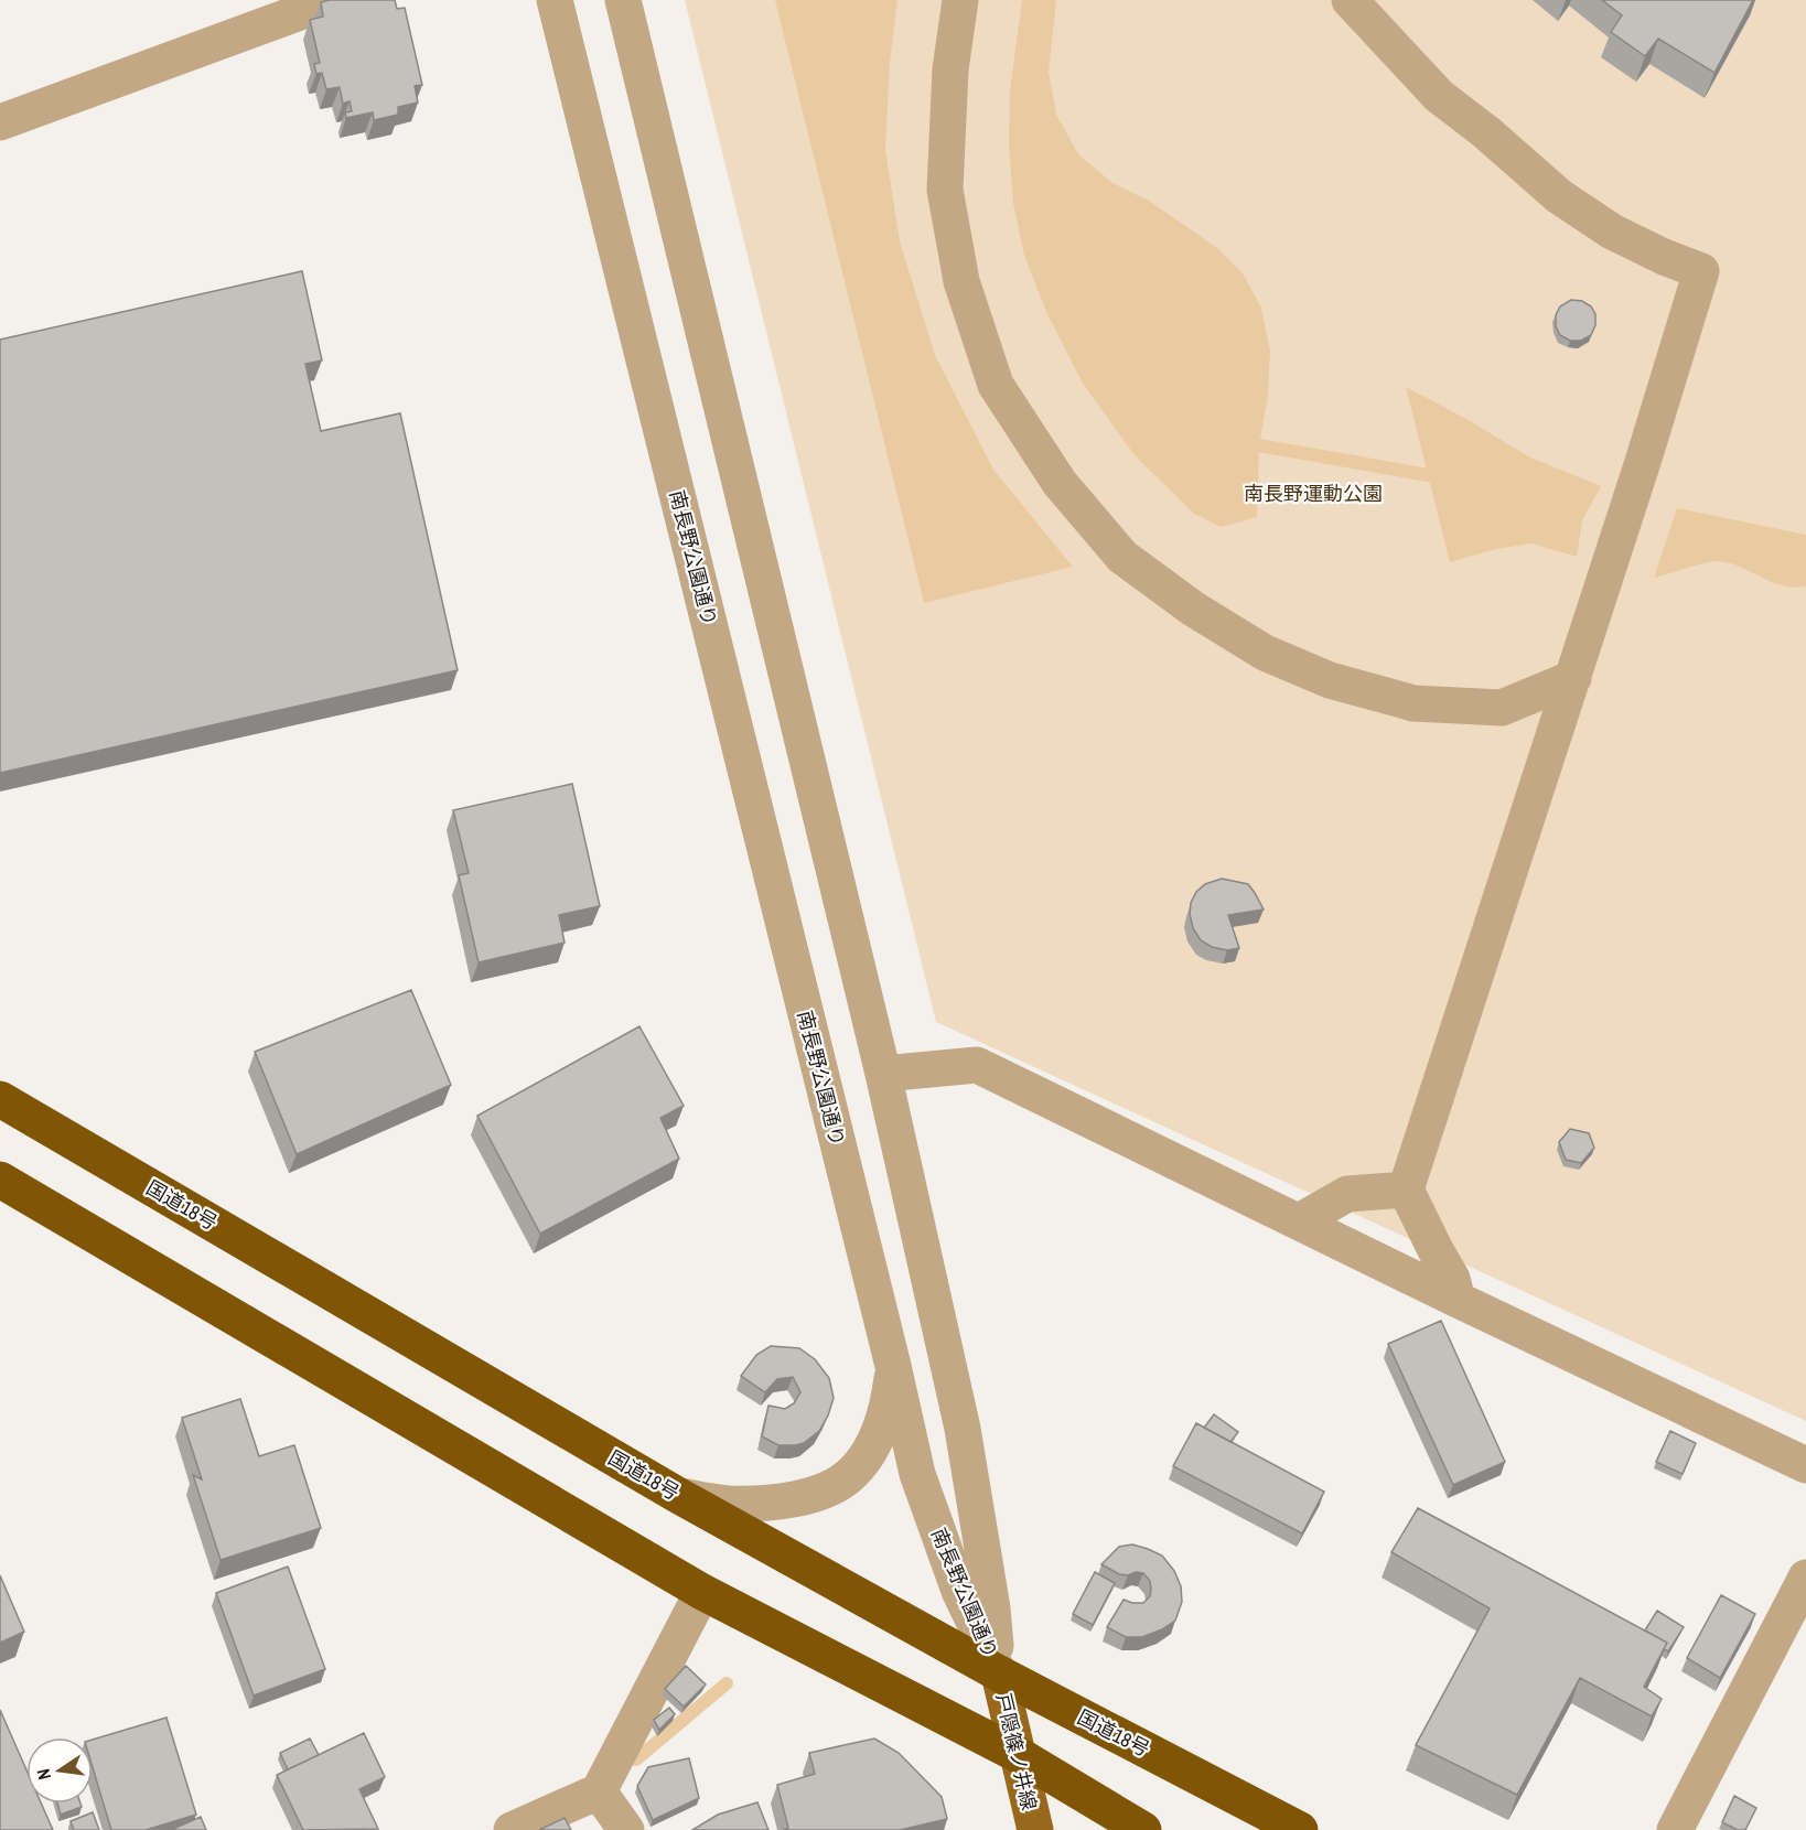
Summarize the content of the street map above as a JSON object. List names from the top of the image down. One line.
{"streets":{"highway":["国道18号"],"main road":["戸隠篠ノ井線"],"street":["南長野公園通り"]},"crossings":[["南長野公園通り","国道18号"],["南長野公園通り","戸隠篠ノ井線"],["国道18号","戸隠篠ノ井線"]],"parks":["南長野運動公園"],"north":"left"}
